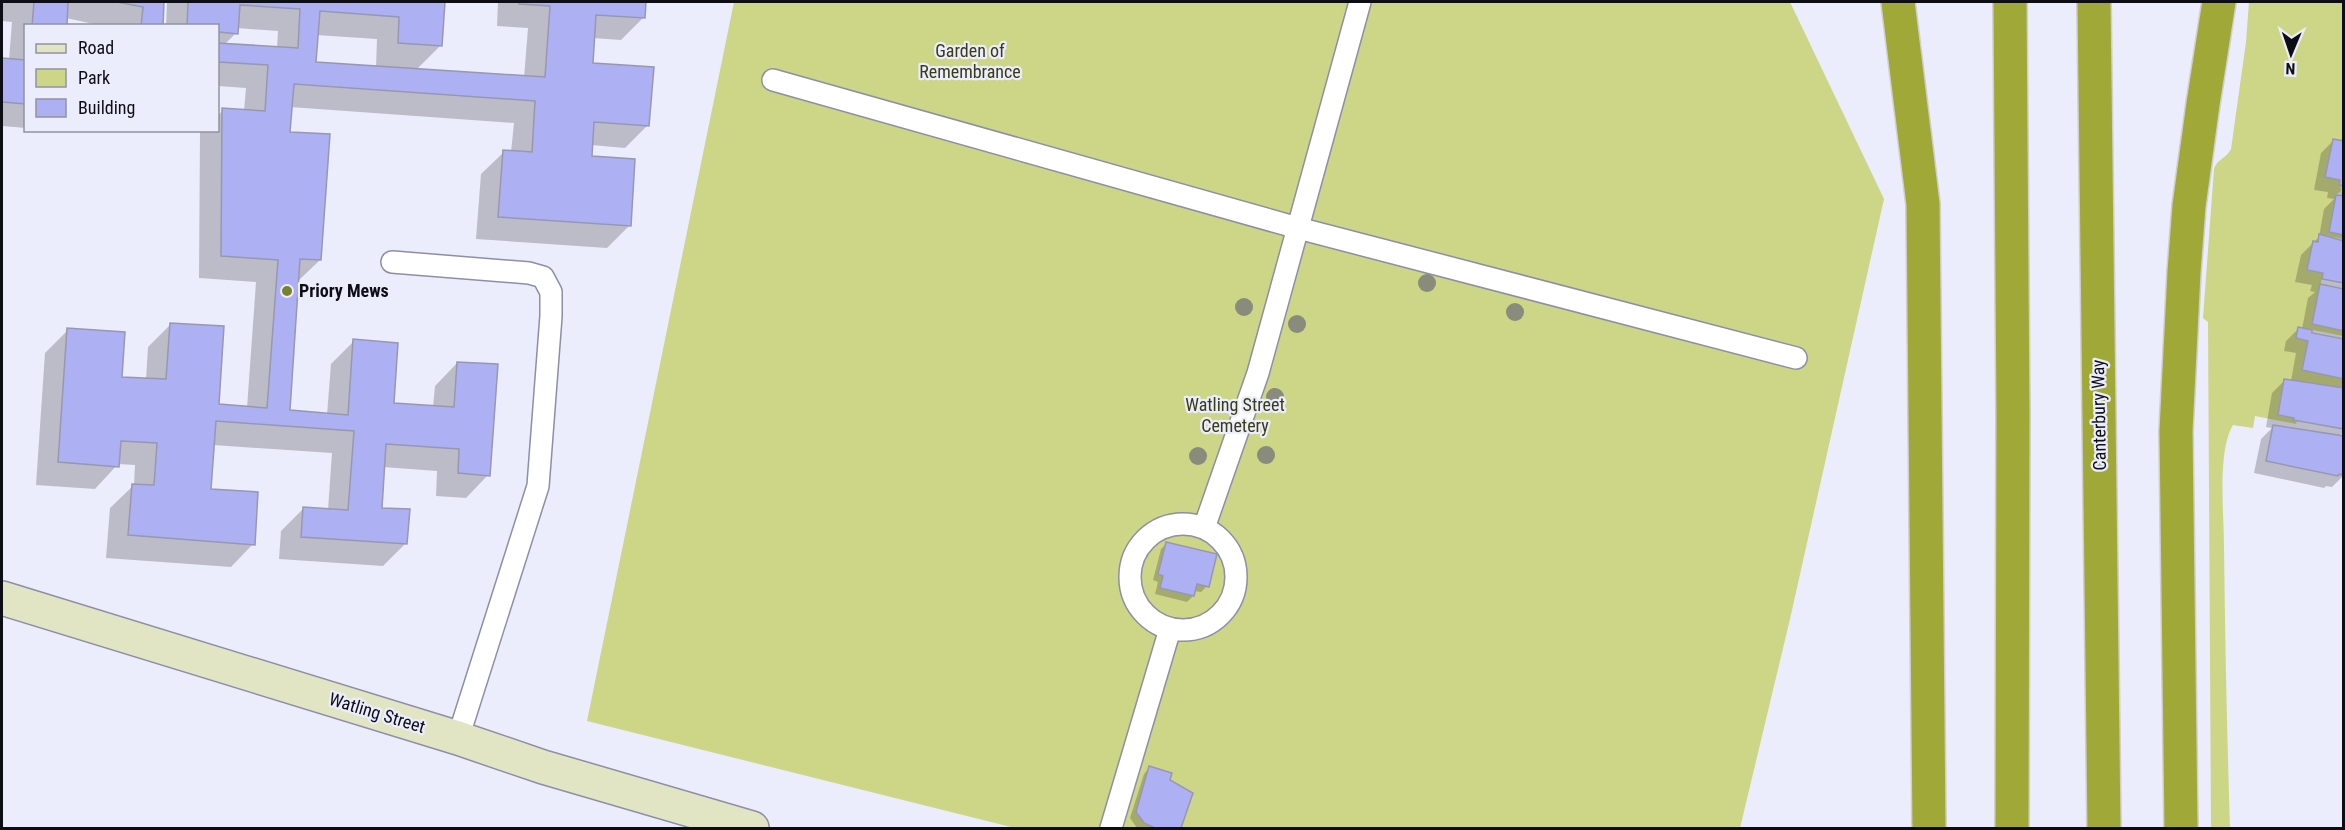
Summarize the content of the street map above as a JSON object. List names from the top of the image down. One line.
{"streets":{"highway":["Canterbury Way"],"main road":["Watling Street"]},"parks":["Garden of Remembrance","Watling Street Cemetery"],"places":["Priory Mews"],"legend":["Road","Park","Building"],"north":"bottom"}
